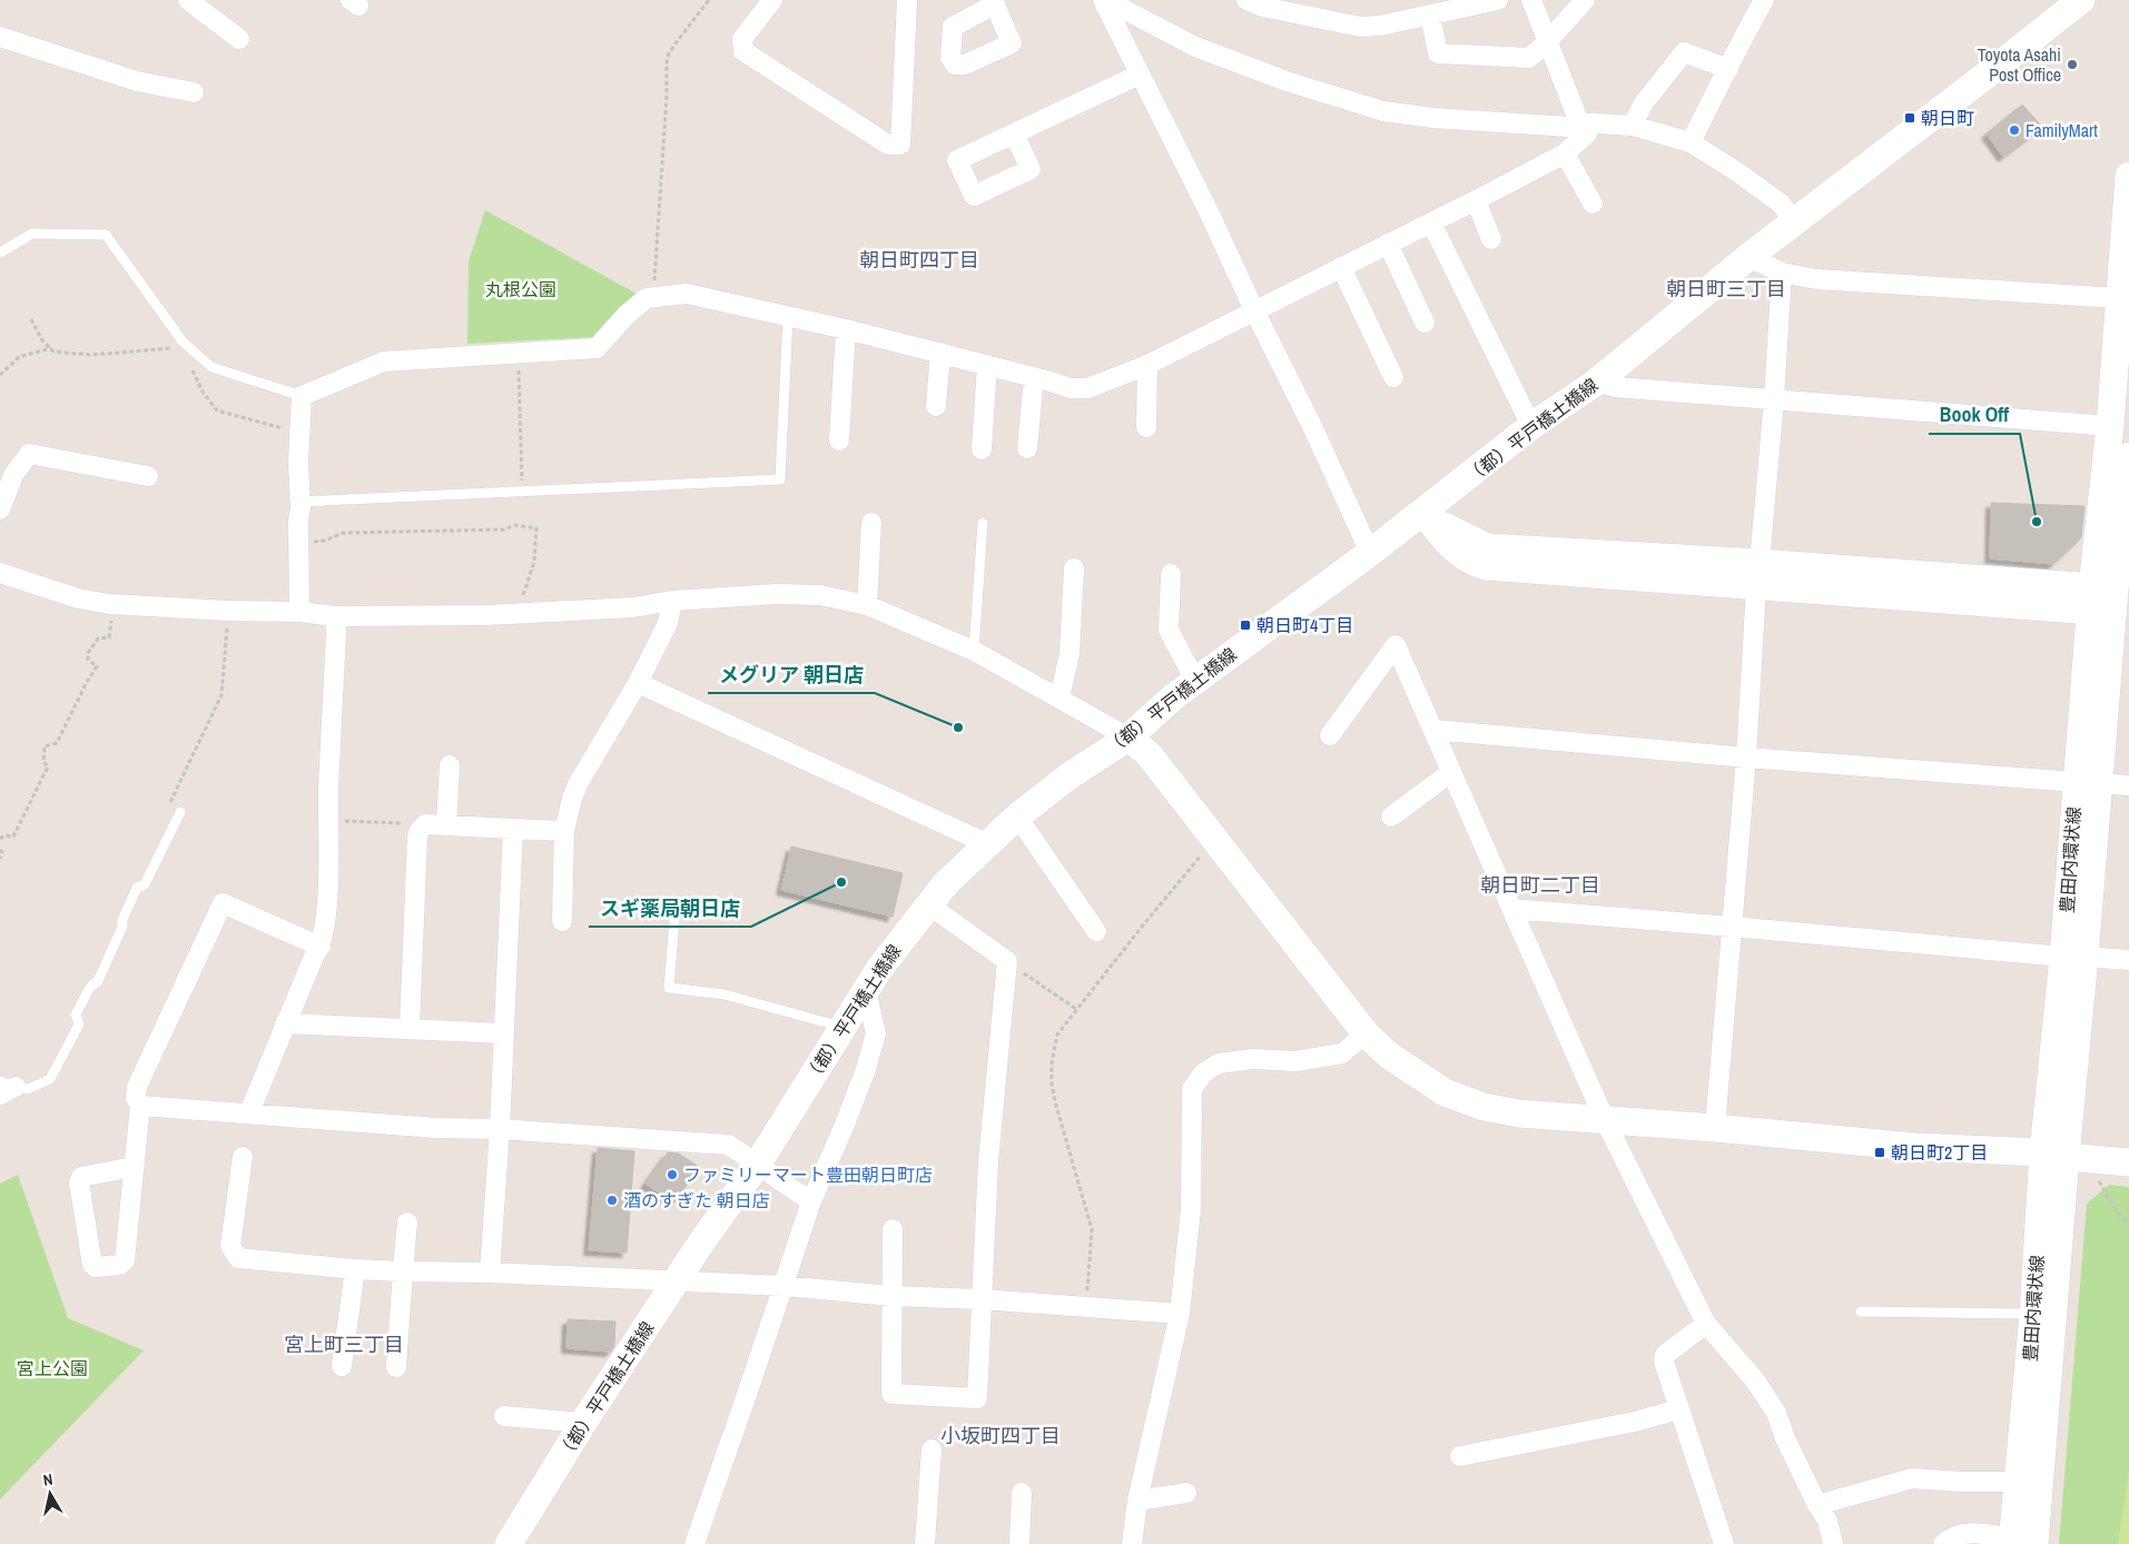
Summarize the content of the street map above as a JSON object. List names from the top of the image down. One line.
{"streets":{"street":["（都）平戸橋土橋線","豊田内環状線"]},"districts":["朝日町四丁目","朝日町三丁目","朝日町二丁目","宮上町三丁目","小坂町四丁目"],"parks":["丸根公園","宮上公園"],"places":{"other":["Toyota Asahi Post Office","FamilyMart","Book Off","メグリア 朝日店","スギ薬局朝日店","ファミリーマート豊田朝日町店","酒のすぎた 朝日店"],"transit":["朝日町","朝日町4丁目","朝日町2丁目"]},"north":"top"}
